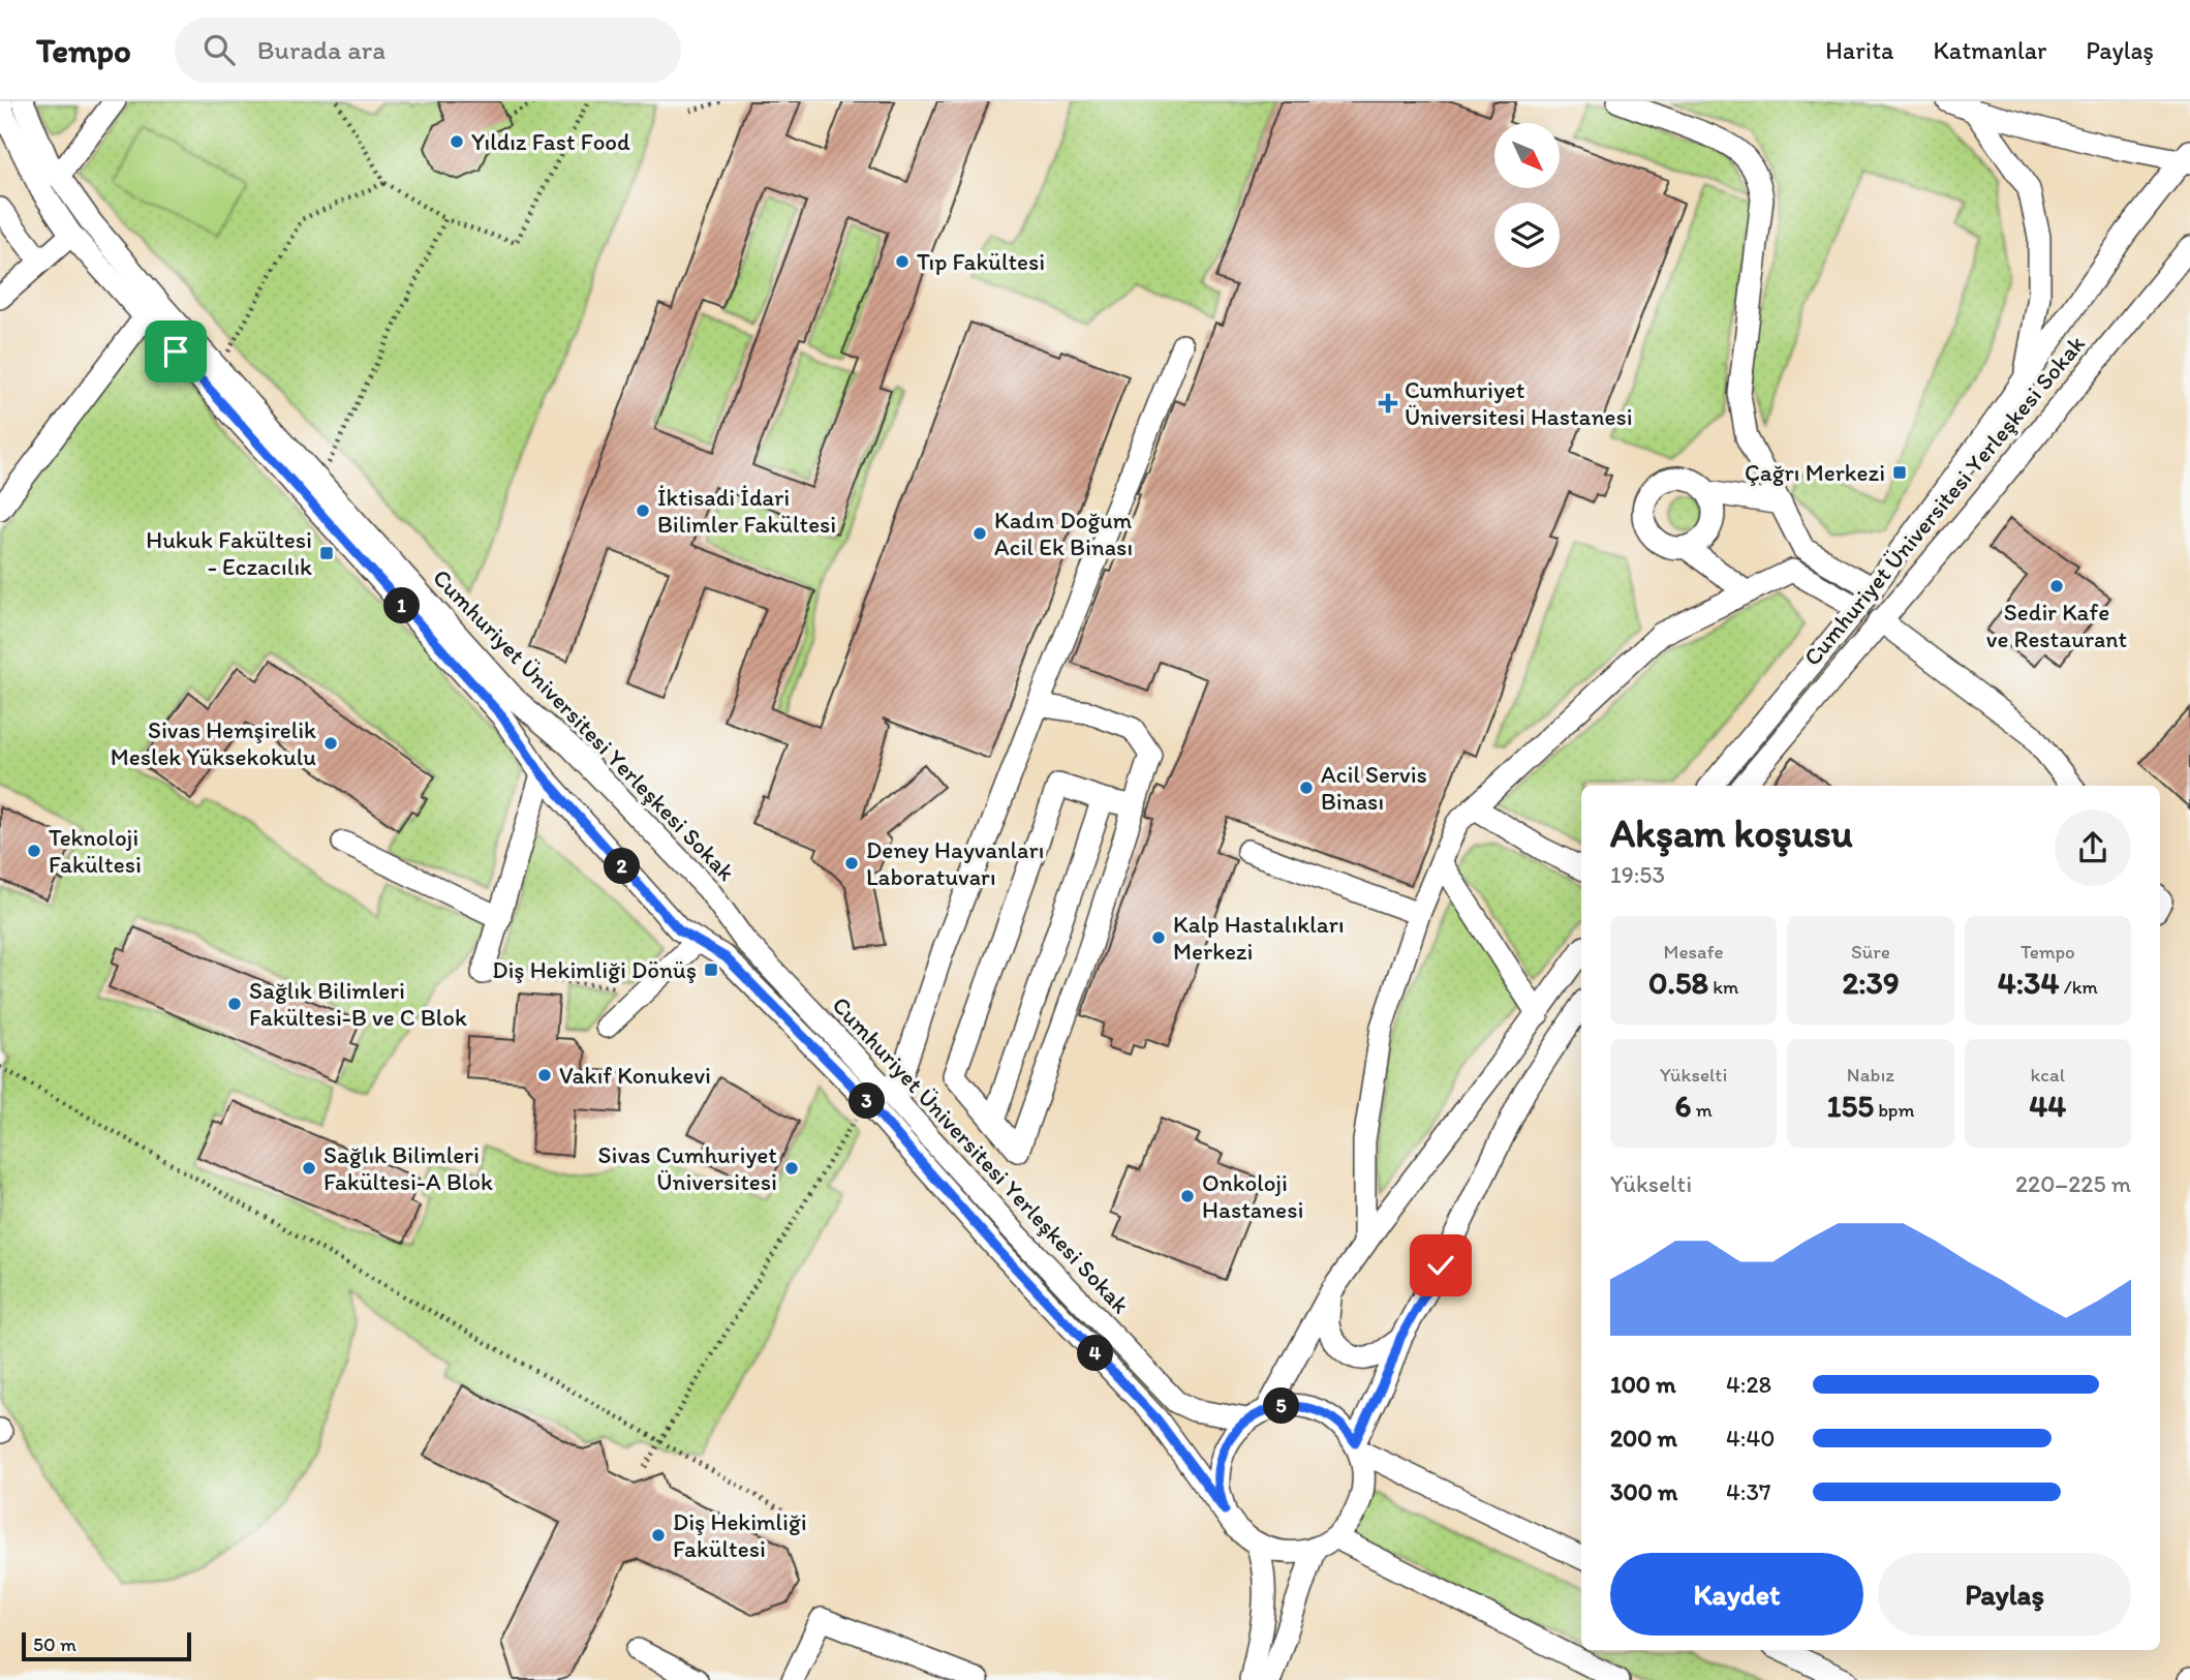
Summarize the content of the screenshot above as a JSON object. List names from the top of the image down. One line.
{"streets":{"street":["Cumhuriyet Üniversitesi Yerleşkesi Sokak"]},"places":{"other":["Yıldız Fast Food","Tıp Fakültesi","İktisadi İdari Bilimler Fakültesi","Kadın Doğum Acil Ek Binası","Sedir Kafe ve Restaurant","Sivas Hemşirelik Meslek Yüksekokulu","Acil Servis Binası","Teknoloji Fakültesi","Deney Hayvanları Laboratuvarı","Kalp Hastalıkları Merkezi","Sağlık Bilimleri Fakültesi-B ve C Blok","Vakıf Konukevi","Sağlık Bilimleri Fakültesi-A Blok","Sivas Cumhuriyet Üniversitesi","Onkoloji Hastanesi","Diş Hekimliği Fakültesi"],"health":["Cumhuriyet Üniversitesi Hastanesi"],"transit":["Çağrı Merkezi","Hukuk Fakültesi - Eczacılık","Diş Hekimliği Dönüş"]},"scale_bar":"50 m","north":"bottom right","page":{"header":"Tempo","search":"Burada ara","nav":["Harita","Katmanlar","Paylaş"],"pins":["1","2","3","4","5"],"heading":["Akşam koşusu","19:53"],"stats":[["Mesafe","0.58 km"],["Süre","2:39"],["Tempo","4:34 /km"],["Yükselti","6 m"],["Nabız","155 bpm"],["kcal","44"]],"chart":["Yükselti","220–225 m"],"list":[{"name":"100 m","note":"4:28"},{"name":"200 m","note":"4:40"},{"name":"300 m","note":"4:37"}],"buttons":["Kaydet","Paylaş"],"scale":"50 m"}}
